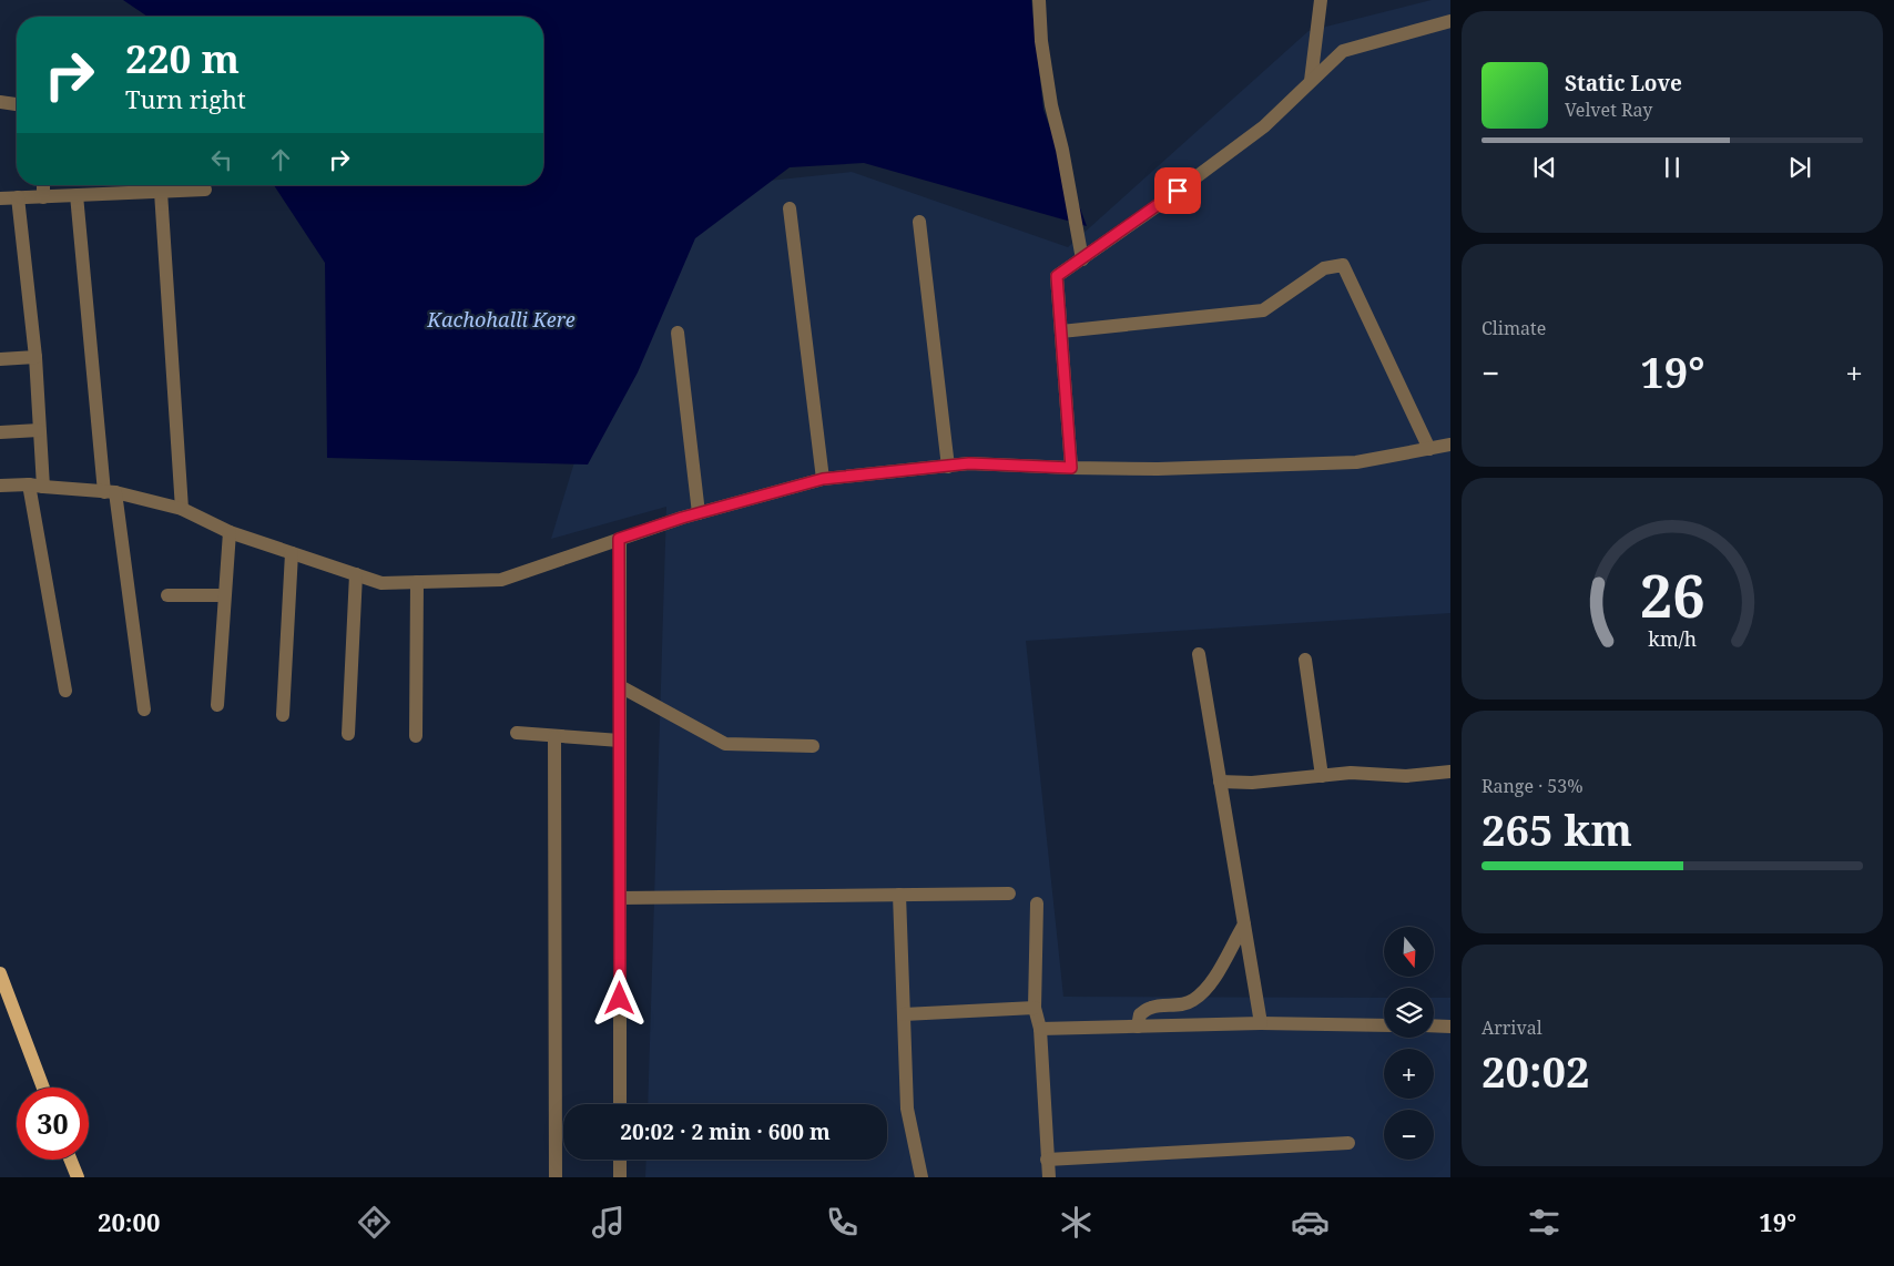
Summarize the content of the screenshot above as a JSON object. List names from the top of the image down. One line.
{"water":["Kachohalli Kere"],"north":"bottom","page":{"turn":["220 m","Turn right"],"song":["Static Love","Velvet Ray"],"tile":["Climate",["Range · 53%","265 km"],["Arrival","20:02"]],"heat":["−","19°","+"],"map_buttons":["+","−"],"limit":"30","trip":"20:02 · 2 min · 600 m","tabs":["20:00","19°"],"gauge":["26","km/h"]}}
